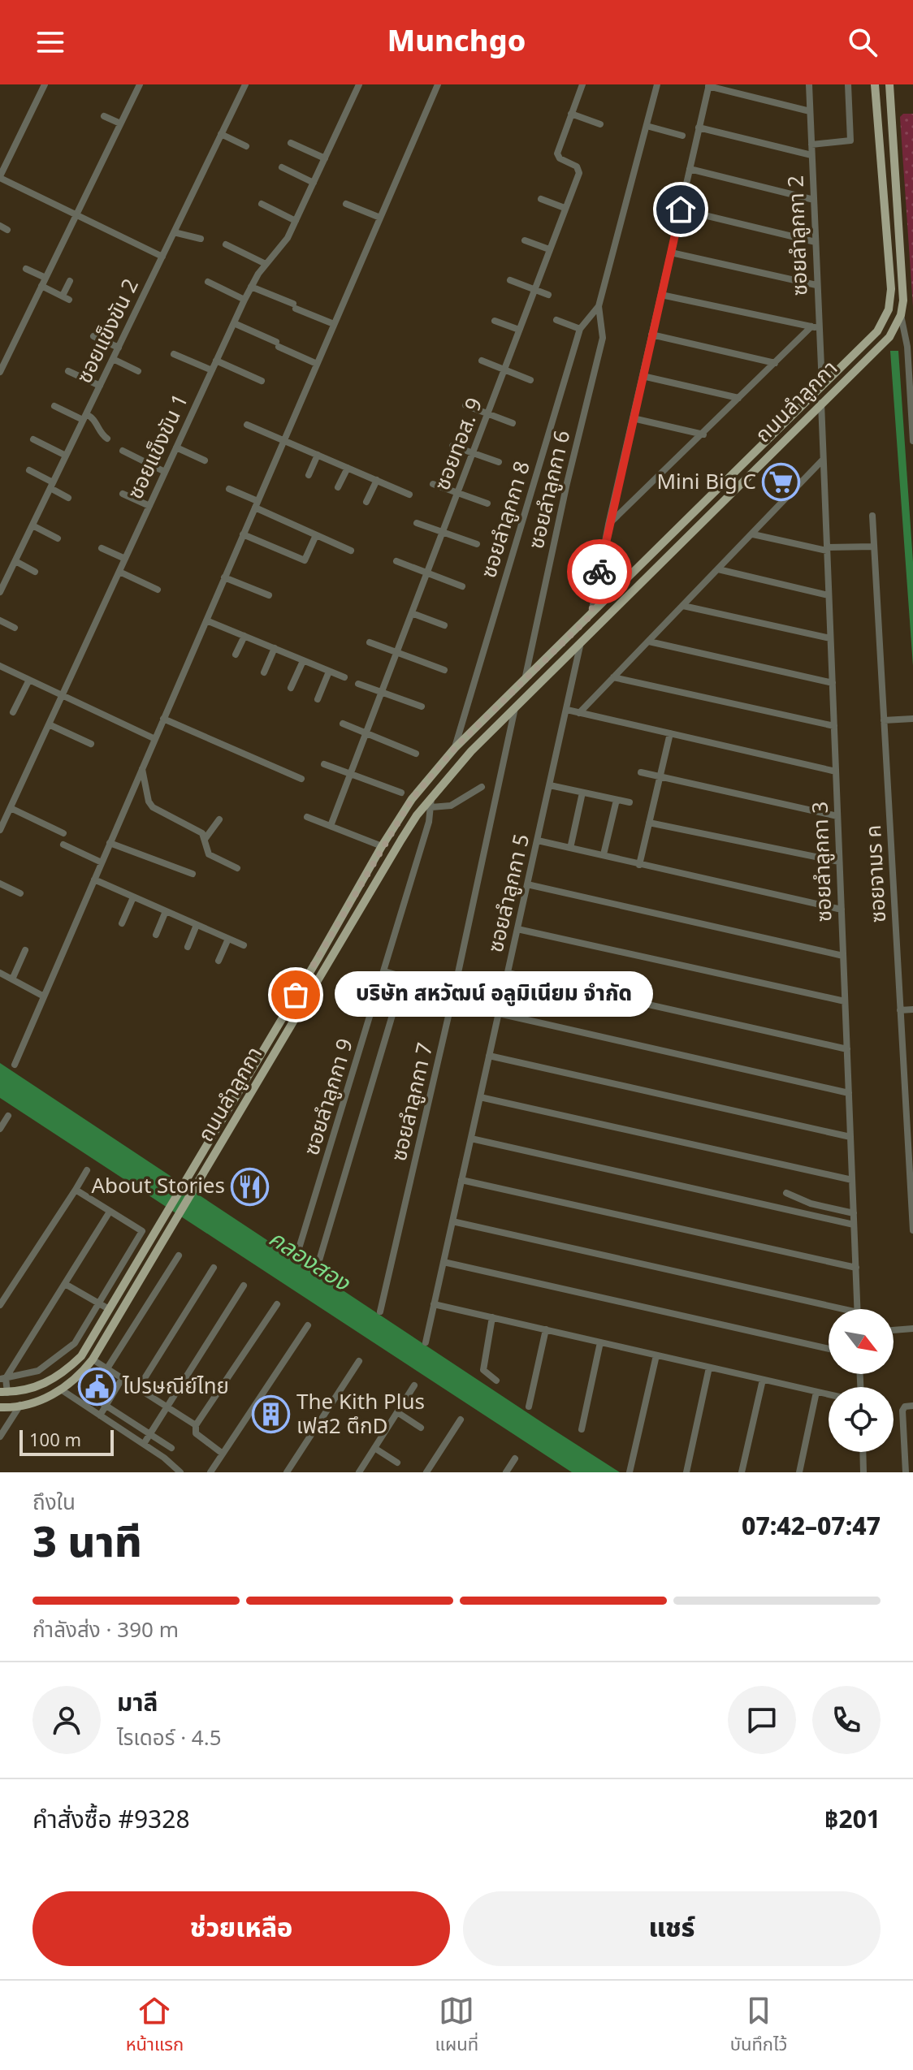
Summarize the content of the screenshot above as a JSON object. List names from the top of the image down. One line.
{"streets":{"main road":["ถนนลำลูกกา"],"street":["ซอยลำลูกกา 2","ซอยแข็งขัน 2","ซอยทอส. 9","ซอยแข็งขัน 1","ซอยลำลูกกา 6","ซอยลำลูกกา 8","ซอยลำลูกกา 3","ซอยจามร ค","ซอยลำลูกกา 5","ซอยลำลูกกา 9","ซอยลำลูกกา 7"]},"crossings":[["ซอยลำลูกกา 2","ถนนลำลูกกา"],["ถนนลำลูกกา","ซอยลำลูกกา 6"],["ถนนลำลูกกา","ซอยลำลูกกา 8"],["ถนนลำลูกกา","ซอยลำลูกกา 3"],["ถนนลำลูกกา","ซอยลำลูกกา 5"],["ถนนลำลูกกา","ซอยลำลูกกา 9"],["ถนนลำลูกกา","ซอยลำลูกกา 7"],["ซอยลำลูกกา 6","ซอยลำลูกกา 8"]],"water":["คลองสอง"],"places":{"supermarket":["Mini Big C"],"other":["บริษัท สหวัฒน์ อลูมิเนียม จำกัด"],"restaurant":["About Stories"],"public building":["ไปรษณีย์ไทย"],"building":["The Kith Plus เฟส2 ตึกD"]},"scale_bar":"100 m","north":"bottom right","page":{"header":"Munchgo","bubble":"บริษัท สหวัฒน์ อลูมิเนียม จำกัด","scale":"100 m","heading":["3 นาที","ถึงใน","07:42–07:47"],"panel":["มาลี","ไรเดอร์ · 4.5","คำสั่งซื้อ #9328","฿201"],"bar":"กำลังส่ง · 390 m","buttons":["ช่วยเหลือ","แชร์"],"tabs":["หน้าแรก","แผนที่","บันทึกไว้"]}}
